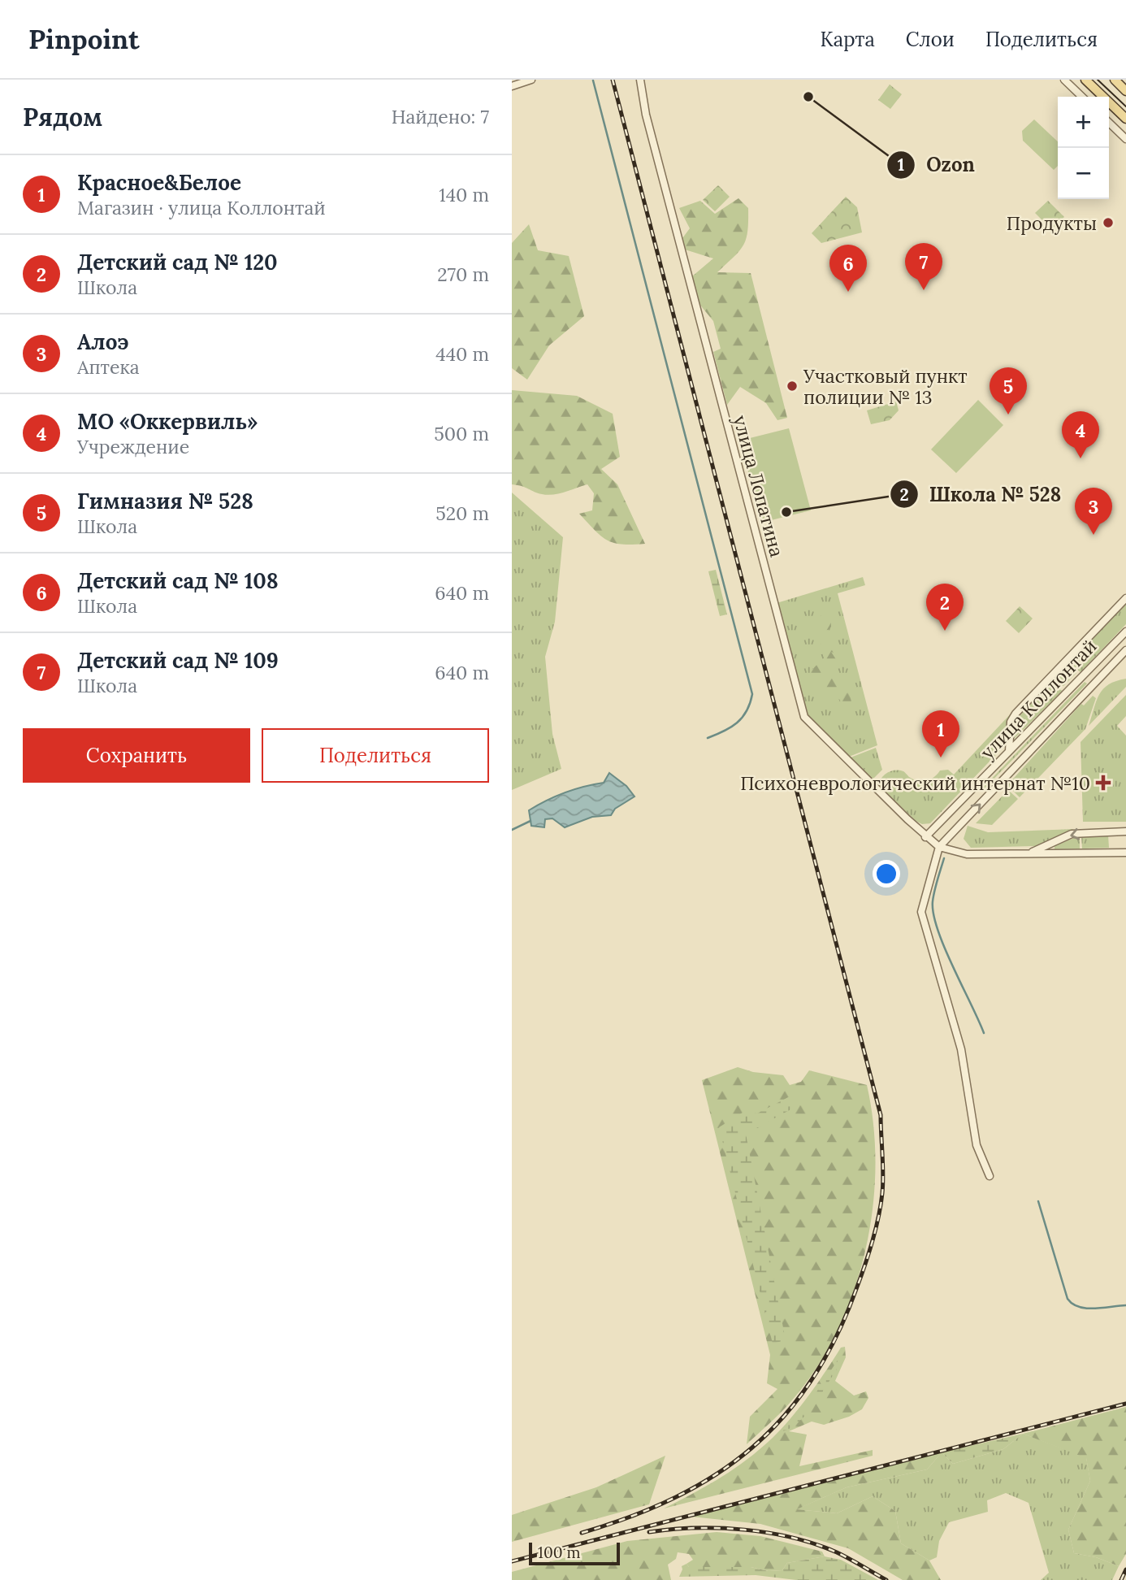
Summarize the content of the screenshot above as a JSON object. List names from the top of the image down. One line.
{"streets":{"street":["улица Лопатина","улица Коллонтай"]},"crossings":[["улица Лопатина","улица Коллонтай"]],"places":{"other":["Ozon","Продукты","Участковый пункт полиции № 13","Школа № 528"],"health":["Психоневрологический интернат №10"]},"scale_bar":"100 m","page":{"header":"Pinpoint","nav":["Карта","Слои","Поделиться"],"heading":["Рядом","Найдено: 7"],"map_buttons":["+","−"],"list":[{"mark":"1","name":"Красное&Белое","note":"Магазин · улица Коллонтай","value":"140 m"},{"mark":"2","name":"Детский сад № 120","note":"Школа","value":"270 m"},{"mark":"3","name":"Алоэ","note":"Аптека","value":"440 m"},{"mark":"4","name":"МО «Оккервиль»","note":"Учреждение","value":"500 m"},{"mark":"5","name":"Гимназия № 528","note":"Школа","value":"520 m"},{"mark":"6","name":"Детский сад № 108","note":"Школа","value":"640 m"},{"mark":"7","name":"Детский сад № 109","note":"Школа","value":"640 m"}],"pins":["7","6","5","4","3","2","1"],"buttons":["Сохранить","Поделиться"],"scale":"100 m"}}
